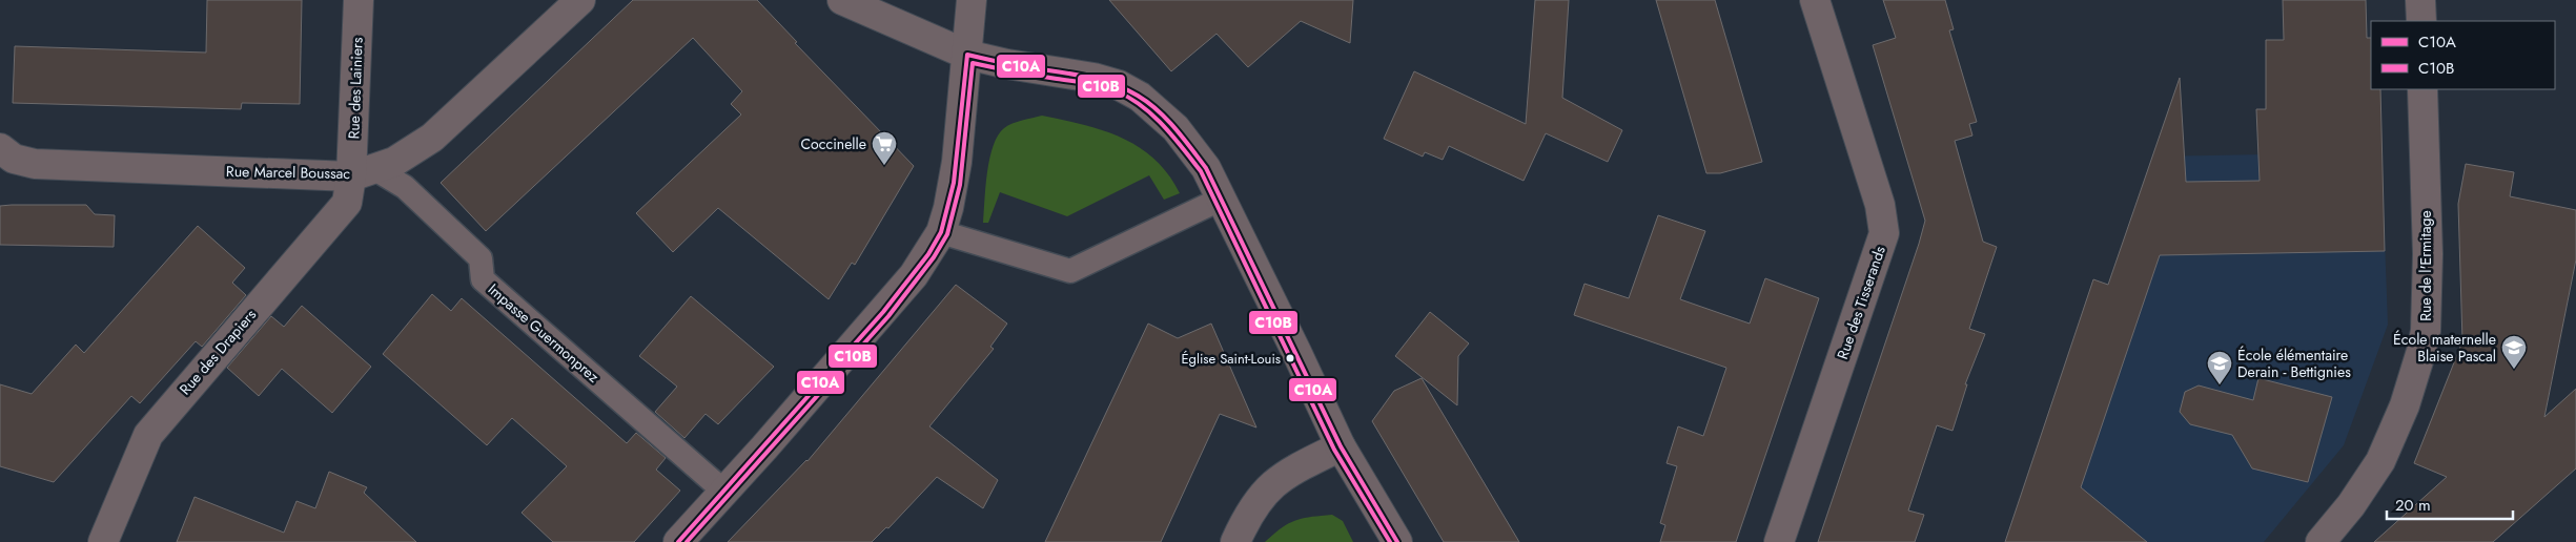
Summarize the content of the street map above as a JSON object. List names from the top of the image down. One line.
{"streets":{"street":["Rue des Lainiers","Rue Marcel Boussac","Rue de l'Ermitage","Rue des Tisserands","Rue des Drapiers"],"lane":["Impasse Guermonprez"]},"crossings":[["Rue des Lainiers","Rue Marcel Boussac"],["Rue des Lainiers","Impasse Guermonprez"],["Rue des Lainiers","Rue des Drapiers"],["Rue Marcel Boussac","Impasse Guermonprez"],["Rue Marcel Boussac","Rue des Drapiers"],["Impasse Guermonprez","Rue des Drapiers"]],"places":{"supermarket":["Coccinelle"],"other":["Église Saint-Louis"],"school or university":["École maternelle Blaise Pascal","École élémentaire Derain - Bettignies"]},"lines":["transit line C10A","transit line C10B"],"legend":["C10A","C10B"],"scale_bar":"20 m"}
